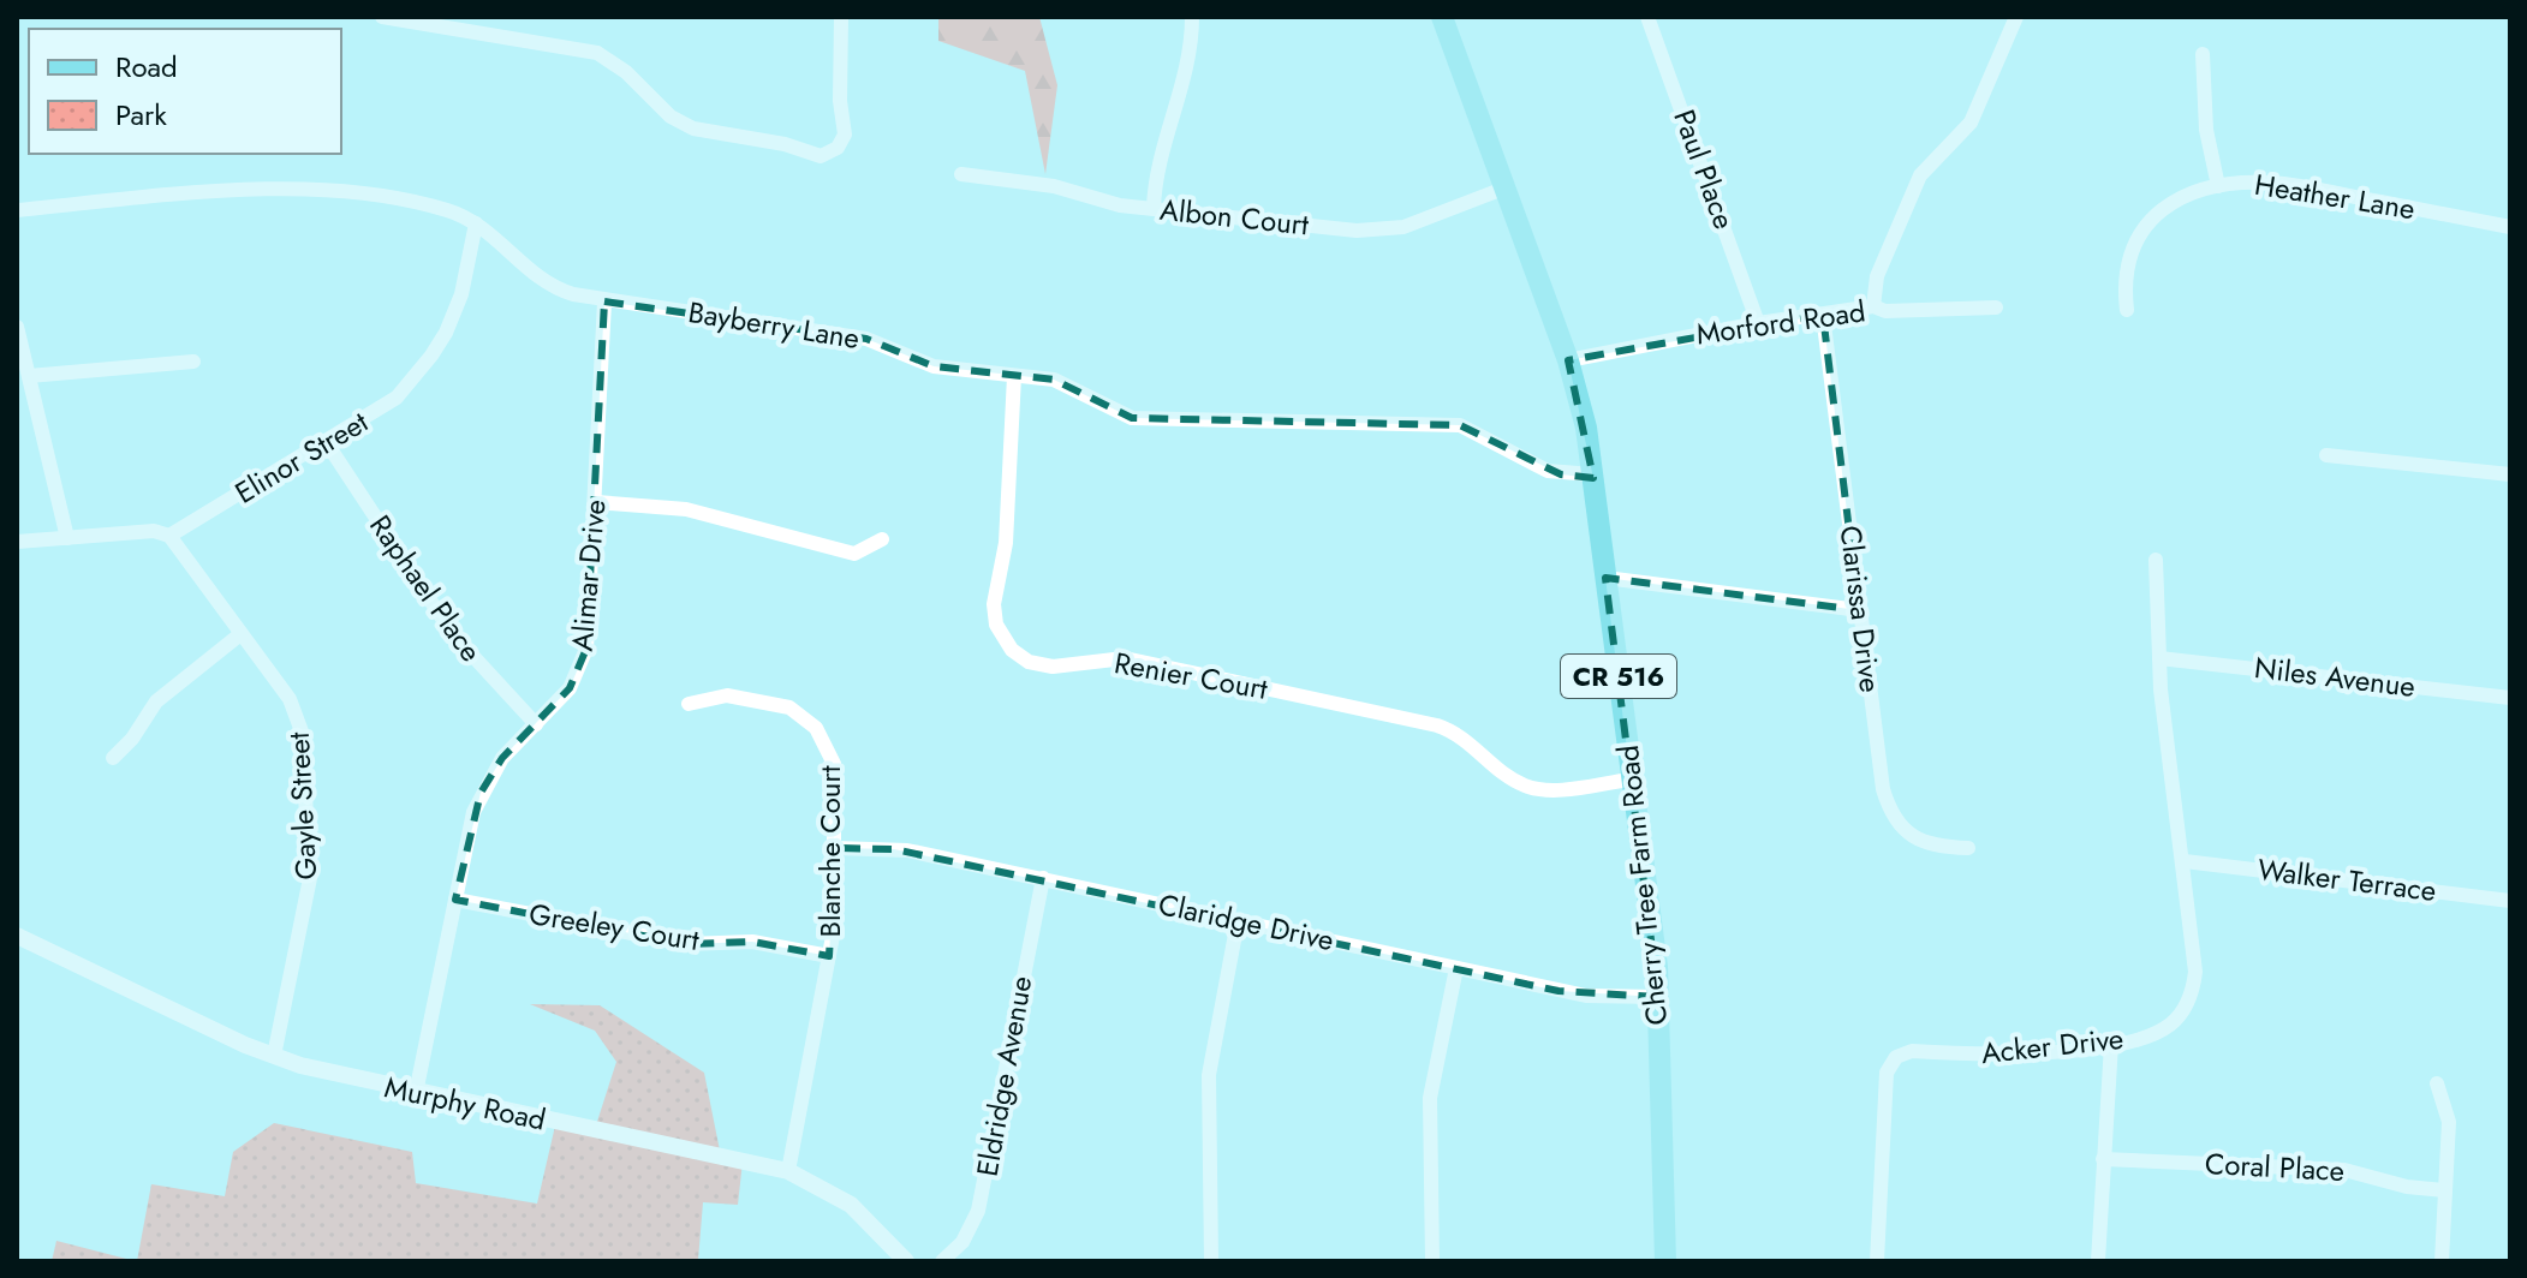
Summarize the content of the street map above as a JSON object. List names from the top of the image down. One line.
{"streets":{"main road":["CR 516","Cherry Tree Farm Road"],"street":["Paul Place","Heather Lane","Albon Court","Morford Road","Bayberry Lane","Elinor Street","Alimar Drive","Raphael Place","Clarissa Drive","Renier Court","Niles Avenue","Gayle Street","Blanche Court","Walker Terrace","Claridge Drive","Greeley Court","Acker Drive","Eldridge Avenue","Murphy Road","Coral Place"]},"crossings":[["Paul Place","Morford Road"],["Albon Court","Cherry Tree Farm Road"],["Morford Road","Clarissa Drive"],["Morford Road","Cherry Tree Farm Road"],["Bayberry Lane","Elinor Street"],["Bayberry Lane","Alimar Drive"],["Bayberry Lane","Renier Court"],["Bayberry Lane","Cherry Tree Farm Road"],["Elinor Street","Raphael Place"],["Elinor Street","Gayle Street"],["Alimar Drive","Raphael Place"],["Alimar Drive","Greeley Court"],["Alimar Drive","Murphy Road"],["Renier Court","Cherry Tree Farm Road"],["Niles Avenue","Acker Drive"],["Gayle Street","Murphy Road"],["Blanche Court","Claridge Drive"],["Blanche Court","Greeley Court"],["Blanche Court","Murphy Road"],["Walker Terrace","Acker Drive"],["Cherry Tree Farm Road","Claridge Drive"],["Claridge Drive","Eldridge Avenue"]],"legend":["Road","Park"]}
